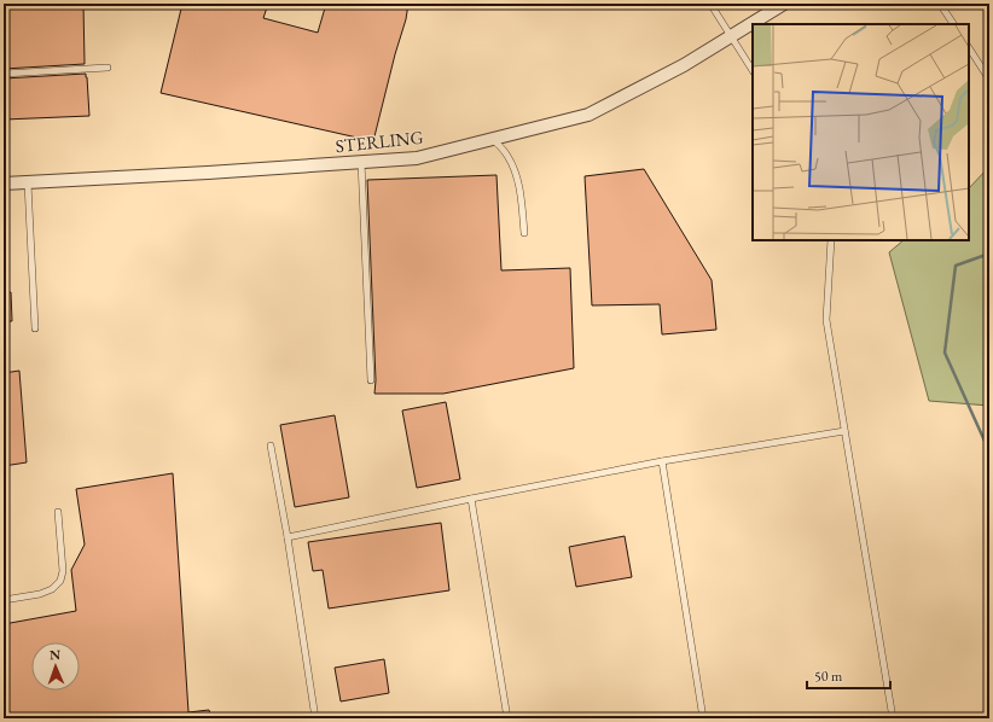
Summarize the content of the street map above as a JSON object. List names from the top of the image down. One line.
{"streets":{"street":["STERLING"]},"scale_bar":"50 m","north":"top"}
